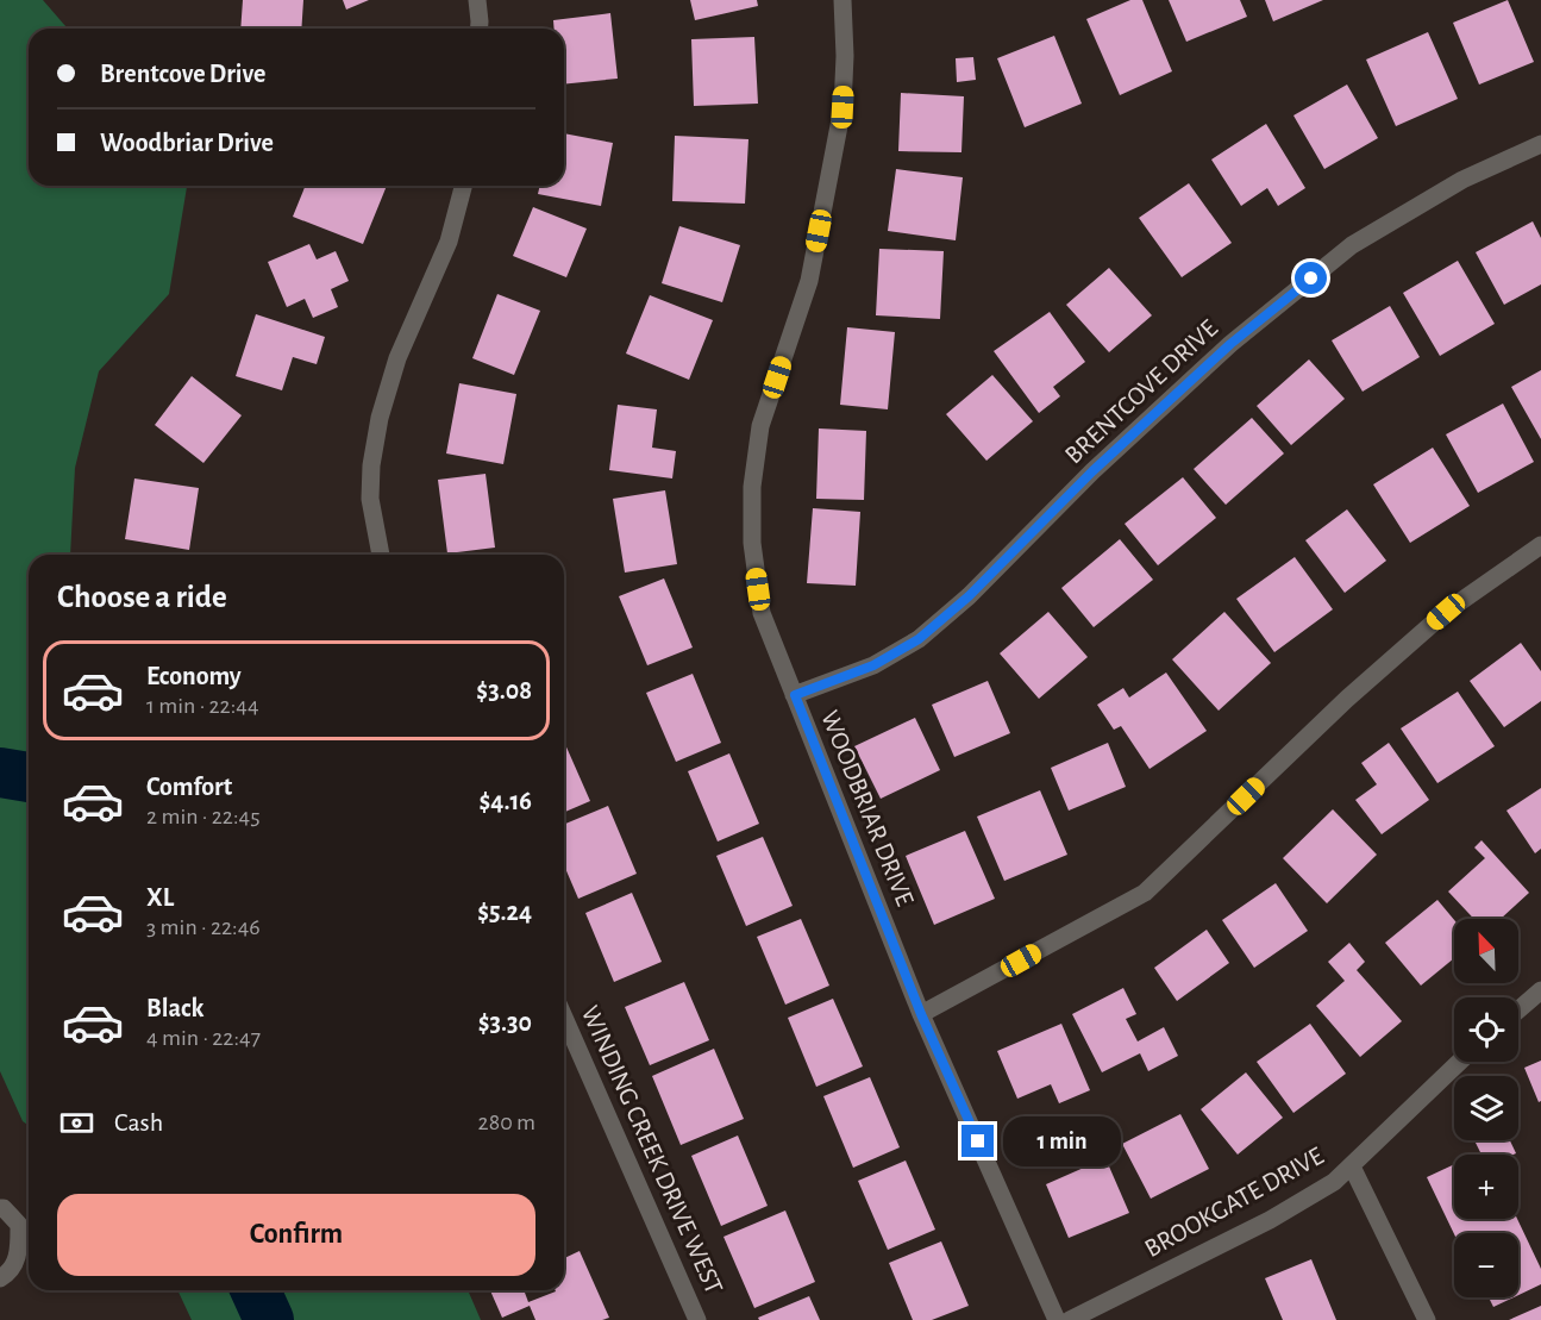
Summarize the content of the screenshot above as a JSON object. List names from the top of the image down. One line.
{"streets":{"street":["BRENTCOVE DRIVE","WOODBRIAR DRIVE","WINDING CREEK DRIVE WEST","BROOKGATE DRIVE"]},"crossings":[["BRENTCOVE DRIVE","WOODBRIAR DRIVE"]],"north":"top left","page":{"banner":["Brentcove Drive","Woodbriar Drive"],"heading":"Choose a ride","list":[{"name":"Economy","note":"1 min · 22:44","value":"$3.08"},{"name":"Comfort","note":"2 min · 22:45","value":"$4.16"},{"name":"XL","note":"3 min · 22:46","value":"$5.24"},{"name":"Black","note":"4 min · 22:47","value":"$3.30"}],"map_buttons":["+","−"],"pay":["Cash","280 m"],"bubble":"1 min","buttons":"Confirm"}}
